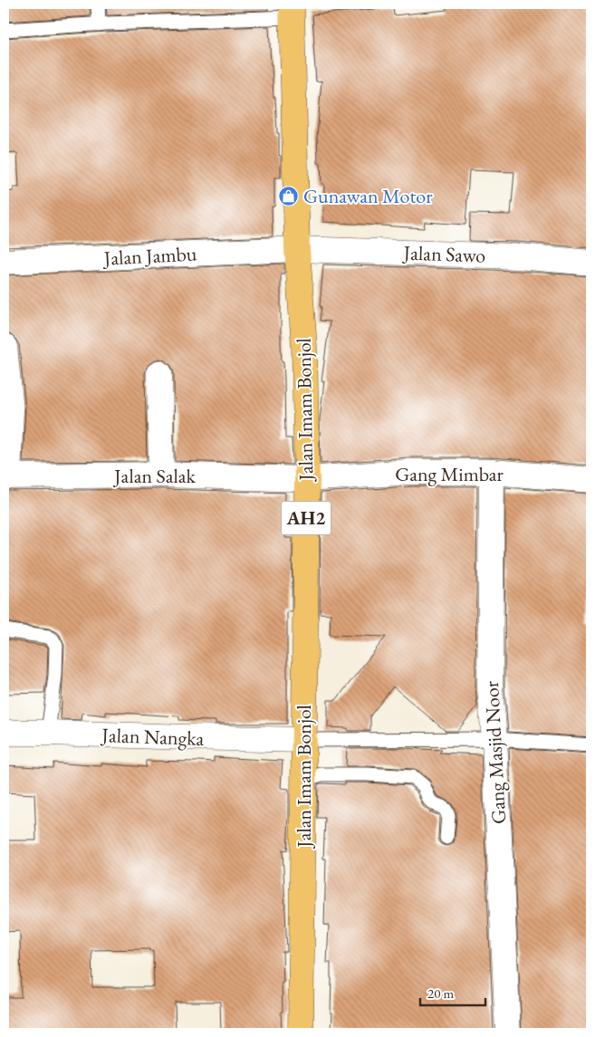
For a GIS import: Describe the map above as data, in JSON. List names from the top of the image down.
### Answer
{
  "streets": {
    "highway": ["Jalan Imam Bonjol", "AH2"],
    "street": [
      "Jalan Sawo",
      "Jalan Jambu",
      "Gang Mimbar",
      "Jalan Salak",
      "Jalan Nangka",
      "Gang Masjid Noor"
    ]
  },
  "crossings": [
    ["Jalan Sawo", "Jalan Jambu"],
    ["Jalan Sawo", "Jalan Imam Bonjol"],
    ["Jalan Jambu", "Jalan Imam Bonjol"],
    ["Jalan Imam Bonjol", "Gang Mimbar"],
    ["Jalan Imam Bonjol", "Jalan Salak"],
    ["Jalan Imam Bonjol", "Jalan Nangka"],
    ["Gang Mimbar", "Jalan Salak"],
    ["Gang Mimbar", "Gang Masjid Noor"]
  ],
  "places": {
    "shop": ["Gunawan Motor"]
  },
  "scale_bar": "20 m"
}
